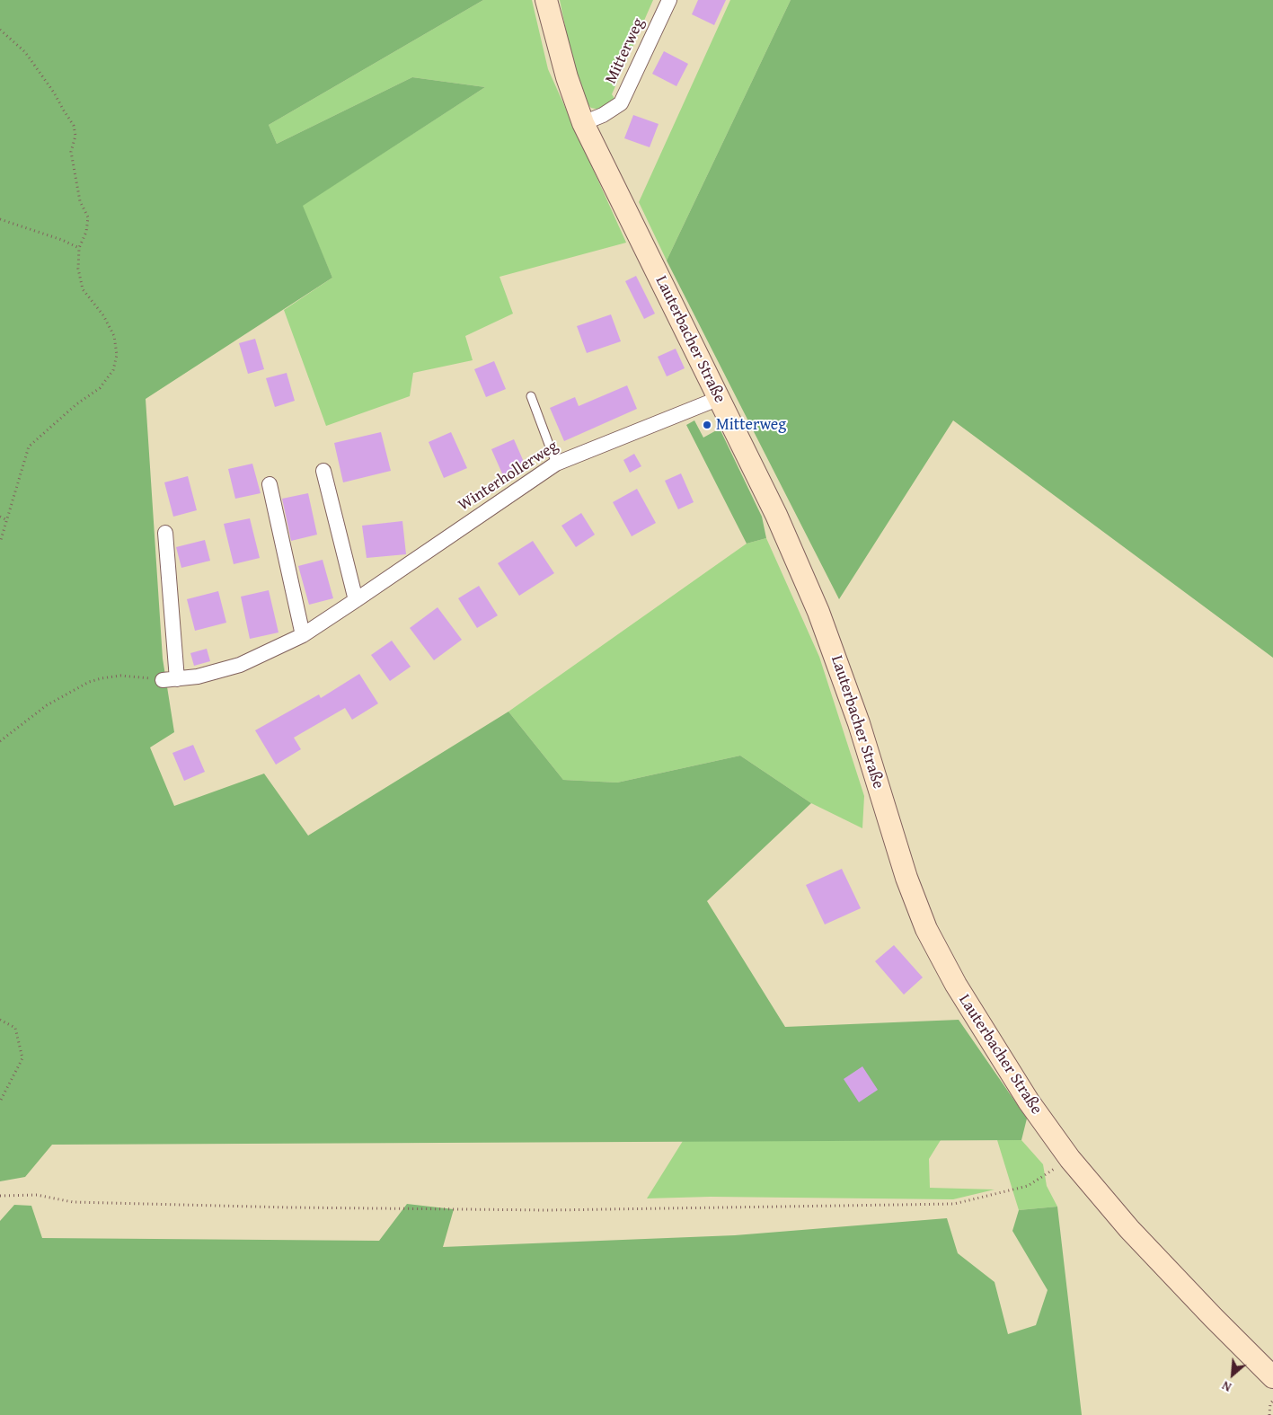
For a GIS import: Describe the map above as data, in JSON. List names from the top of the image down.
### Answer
{
  "streets": {
    "street": ["Mitterweg", "Lauterbacher Straße", "Winterhollerweg"]
  },
  "crossings": [
    ["Mitterweg", "Lauterbacher Straße"],
    ["Lauterbacher Straße", "Winterhollerweg"]
  ],
  "places": ["Mitterweg"],
  "north": "bottom left"
}
